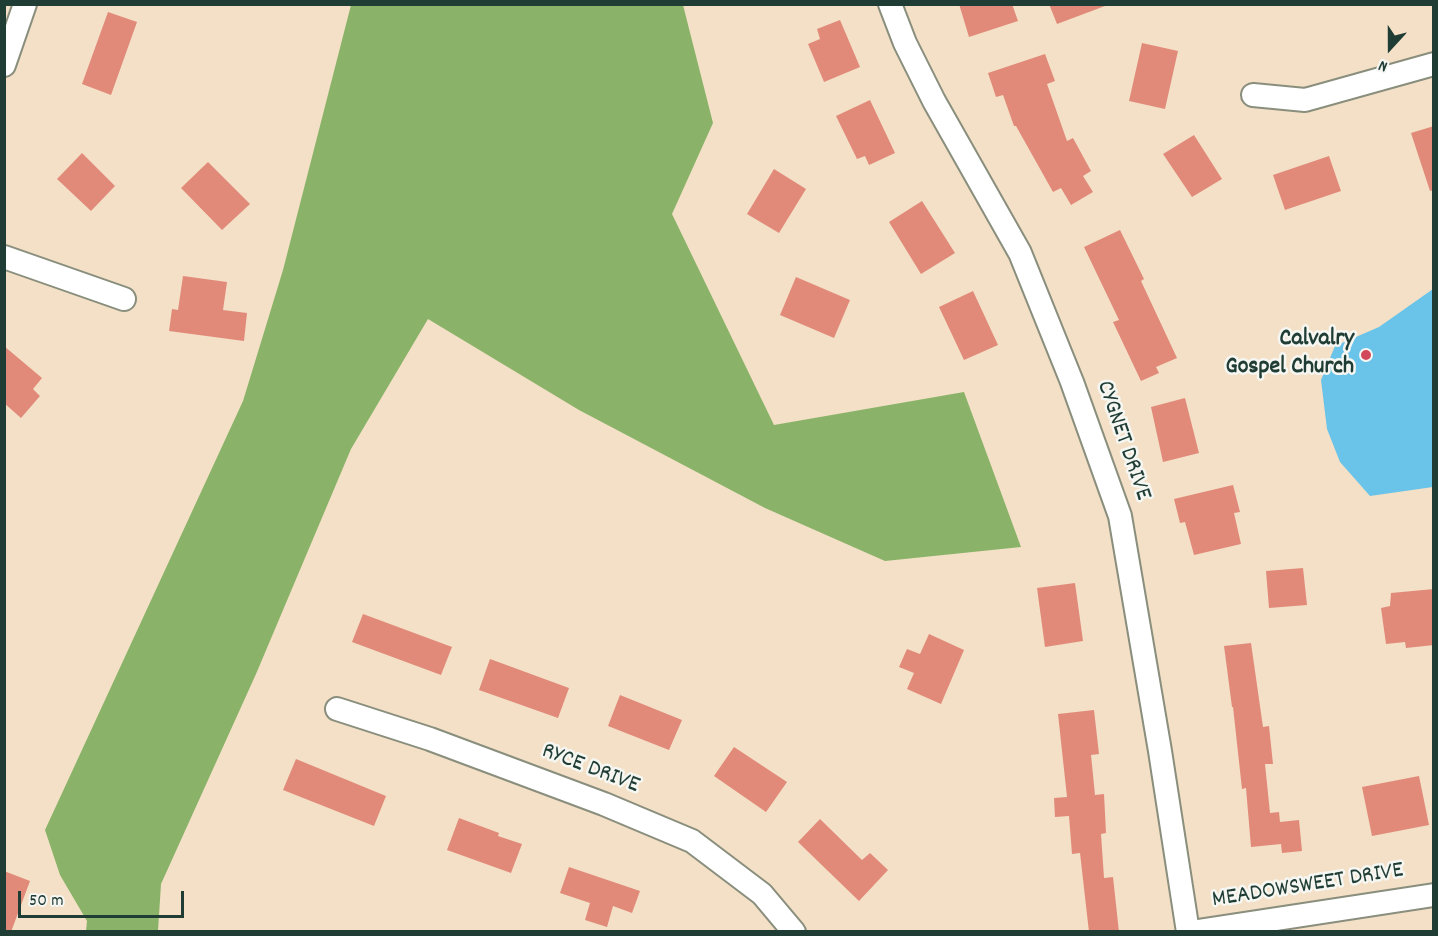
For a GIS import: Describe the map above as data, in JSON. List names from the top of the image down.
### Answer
{
  "streets": {
    "street": ["CYGNET DRIVE", "RYCE DRIVE", "MEADOWSWEET DRIVE"]
  },
  "crossings": [
    ["CYGNET DRIVE", "MEADOWSWEET DRIVE"]
  ],
  "places": ["Calvalry Gospel Church"],
  "scale_bar": "50 m",
  "north": "bottom"
}
